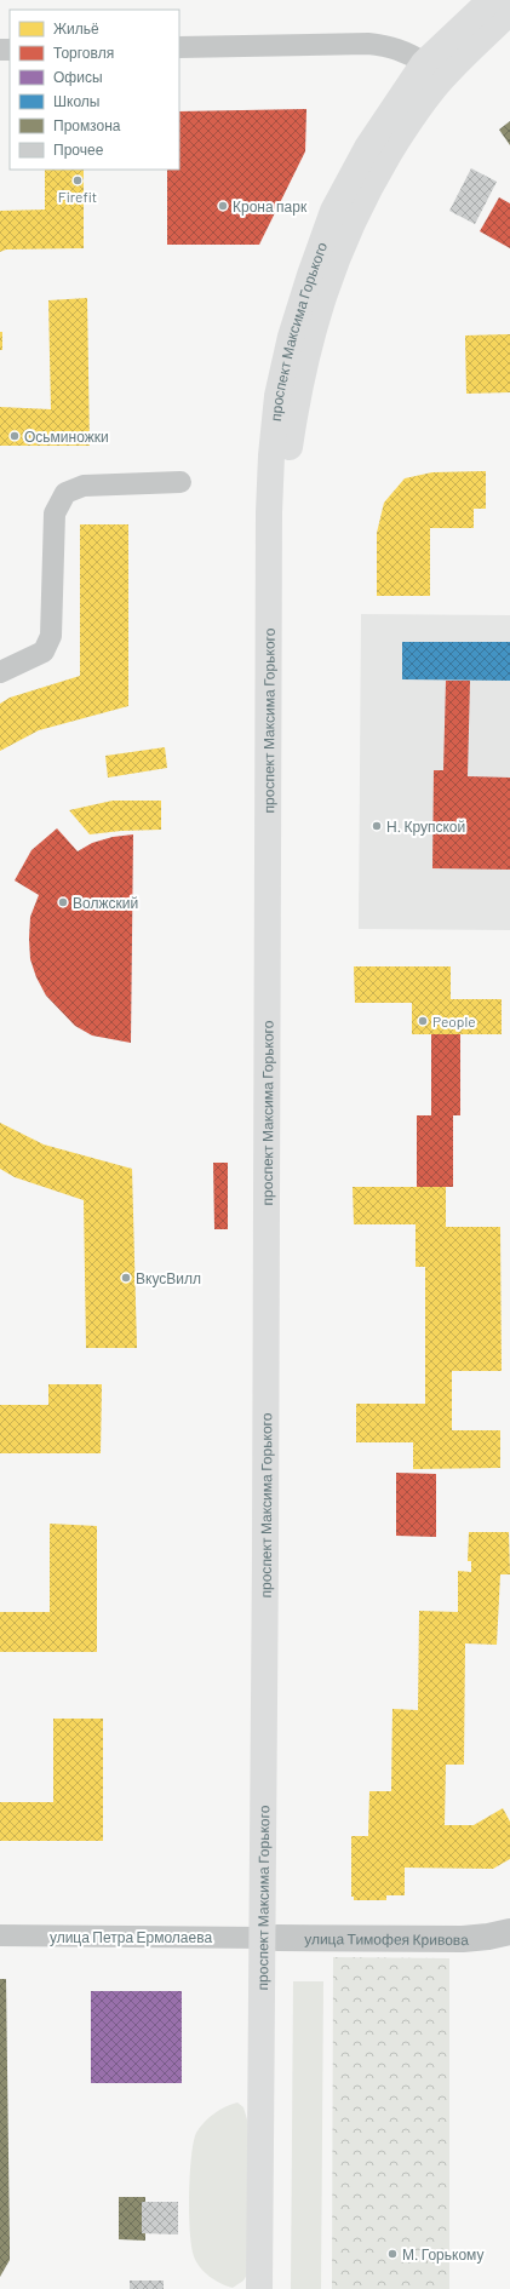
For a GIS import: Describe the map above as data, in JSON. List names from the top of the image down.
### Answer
{
  "streets": {
    "main road": ["проспект Максима Горького"],
    "street": ["улица Петра Ермолаева", "улица Тимофея Кривова"]
  },
  "crossings": [
    ["проспект Максима Горького", "улица Петра Ермолаева"],
    ["проспект Максима Горького", "улица Тимофея Кривова"],
    ["улица Петра Ермолаева", "улица Тимофея Кривова"]
  ],
  "places": [
    "Firefit",
    "Крона парк",
    "Осьминожки",
    "Н. Крупской",
    "Волжский",
    "People",
    "ВкусВилл",
    "М. Горькому"
  ],
  "legend": [
    "Жильё",
    "Торговля",
    "Офисы",
    "Школы",
    "Промзона",
    "Прочее"
  ]
}
